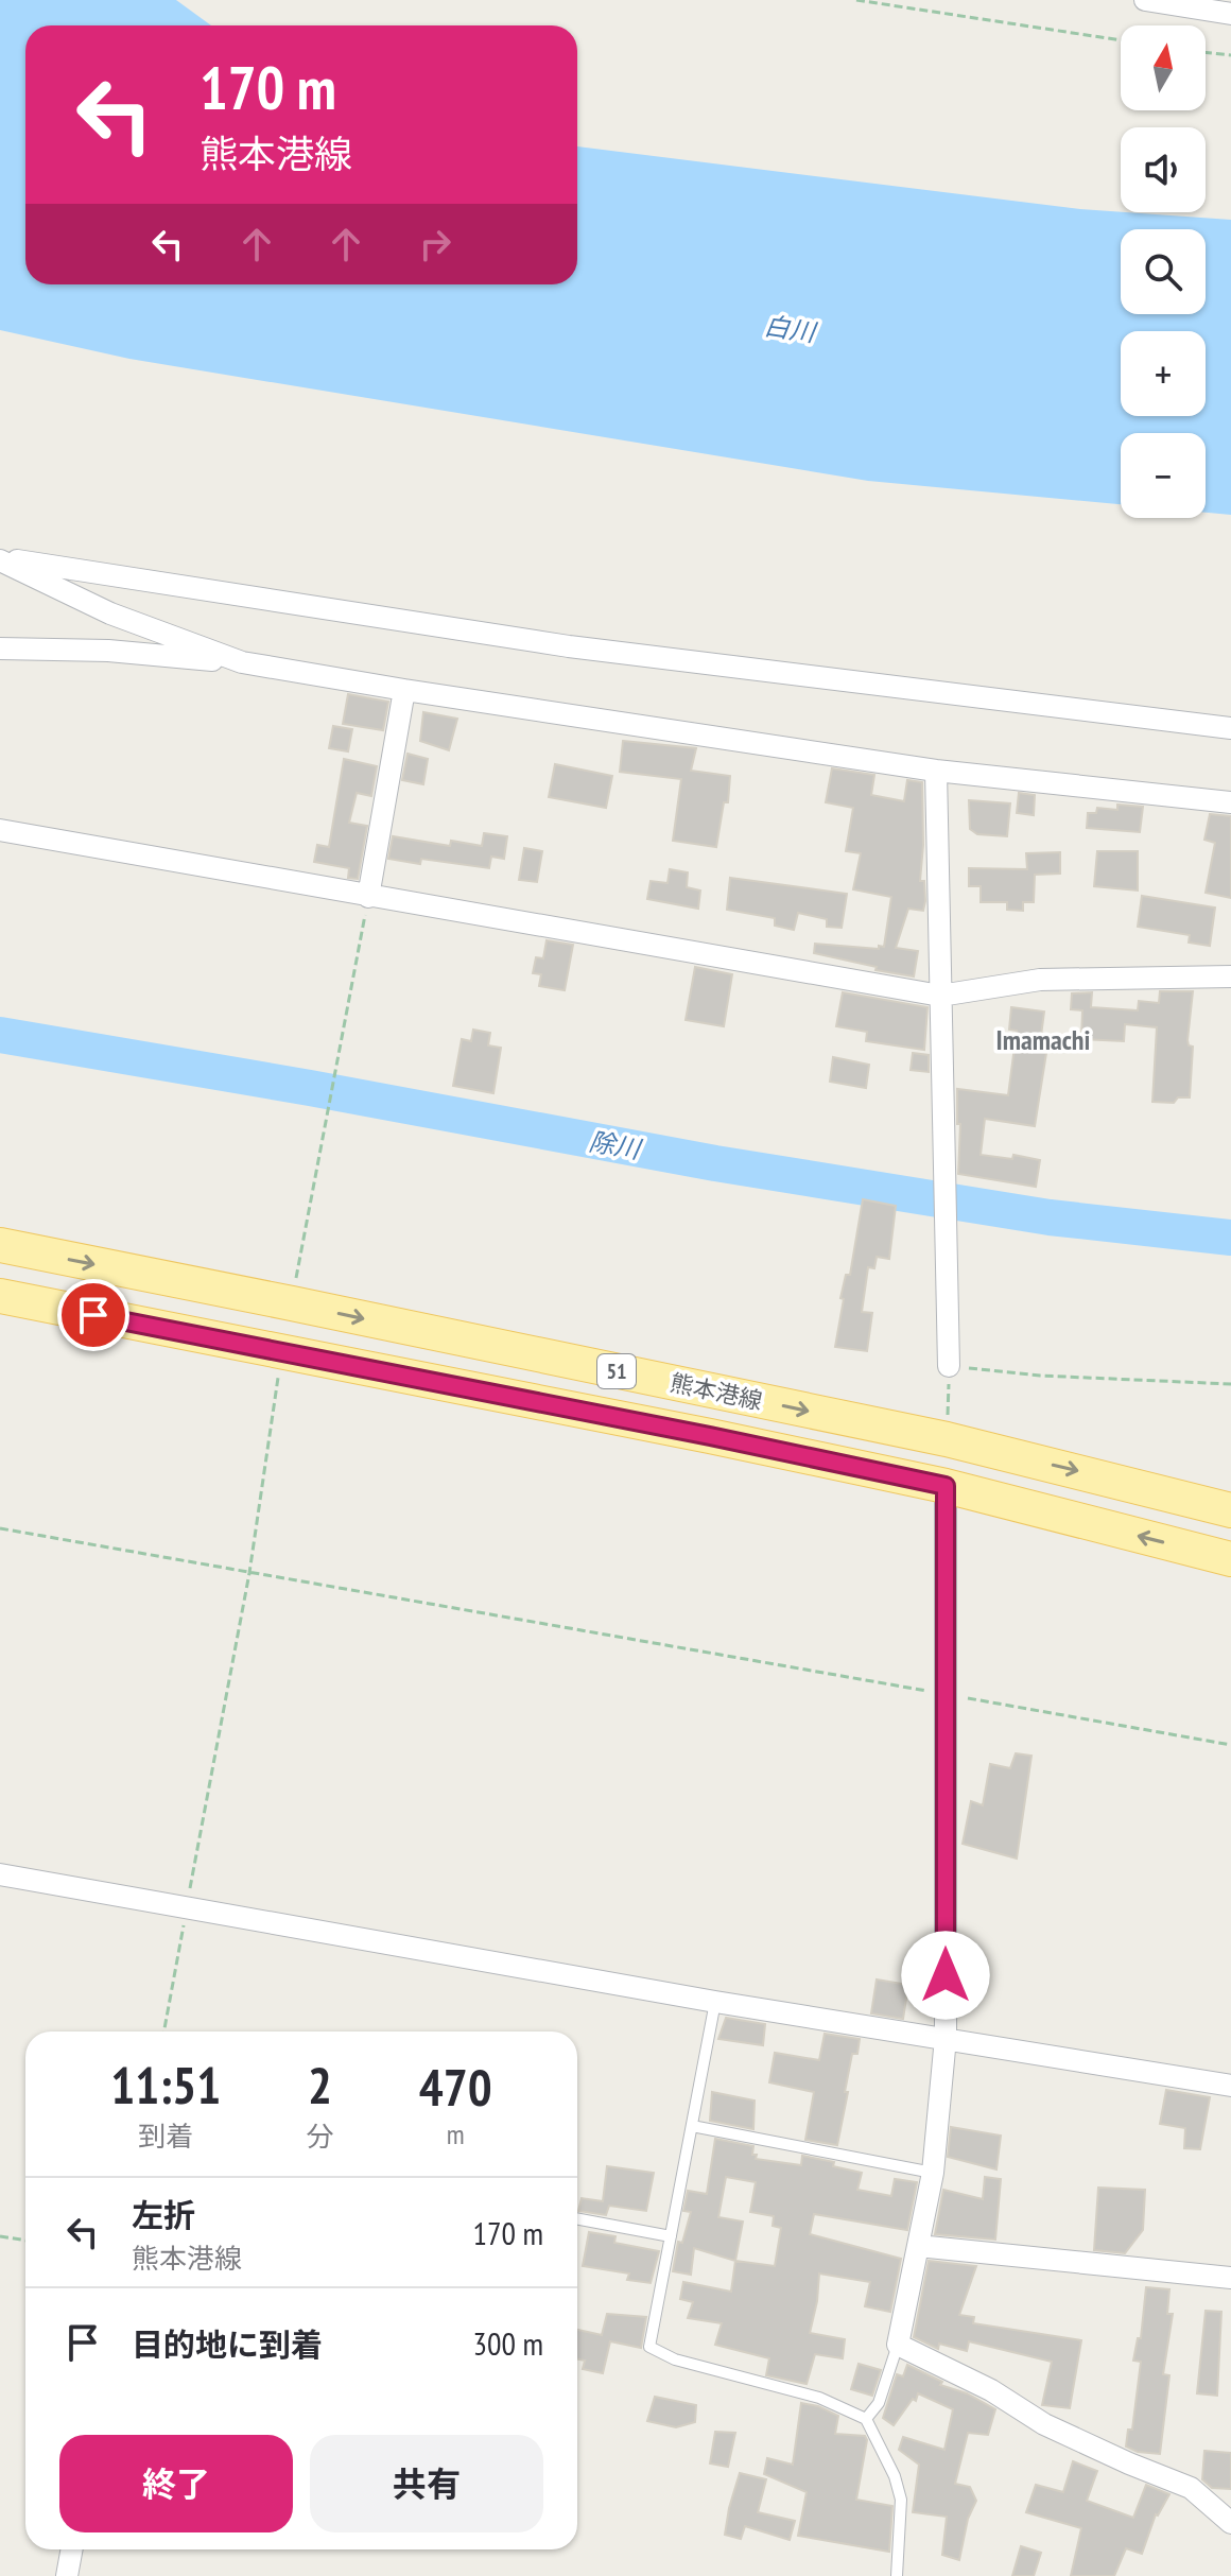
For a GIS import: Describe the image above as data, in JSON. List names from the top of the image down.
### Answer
{
  "streets": {
    "main road": ["51", "熊本港線"]
  },
  "districts": ["Imamachi"],
  "water": ["白川", "除川"],
  "north": "top",
  "page": {
    "map_buttons": ["+", "−"],
    "turn": ["170 m", "熊本港線"],
    "eta": [
      "11:51",
      "到着",
      "2",
      "分",
      "470",
      "m"
    ],
    "list": [
      {
        "name": "左折",
        "note": "熊本港線",
        "value": "170 m"
      },
      {
        "name": "目的地に到着",
        "value": "300 m"
      }
    ],
    "buttons": ["終了", "共有"]
  }
}
